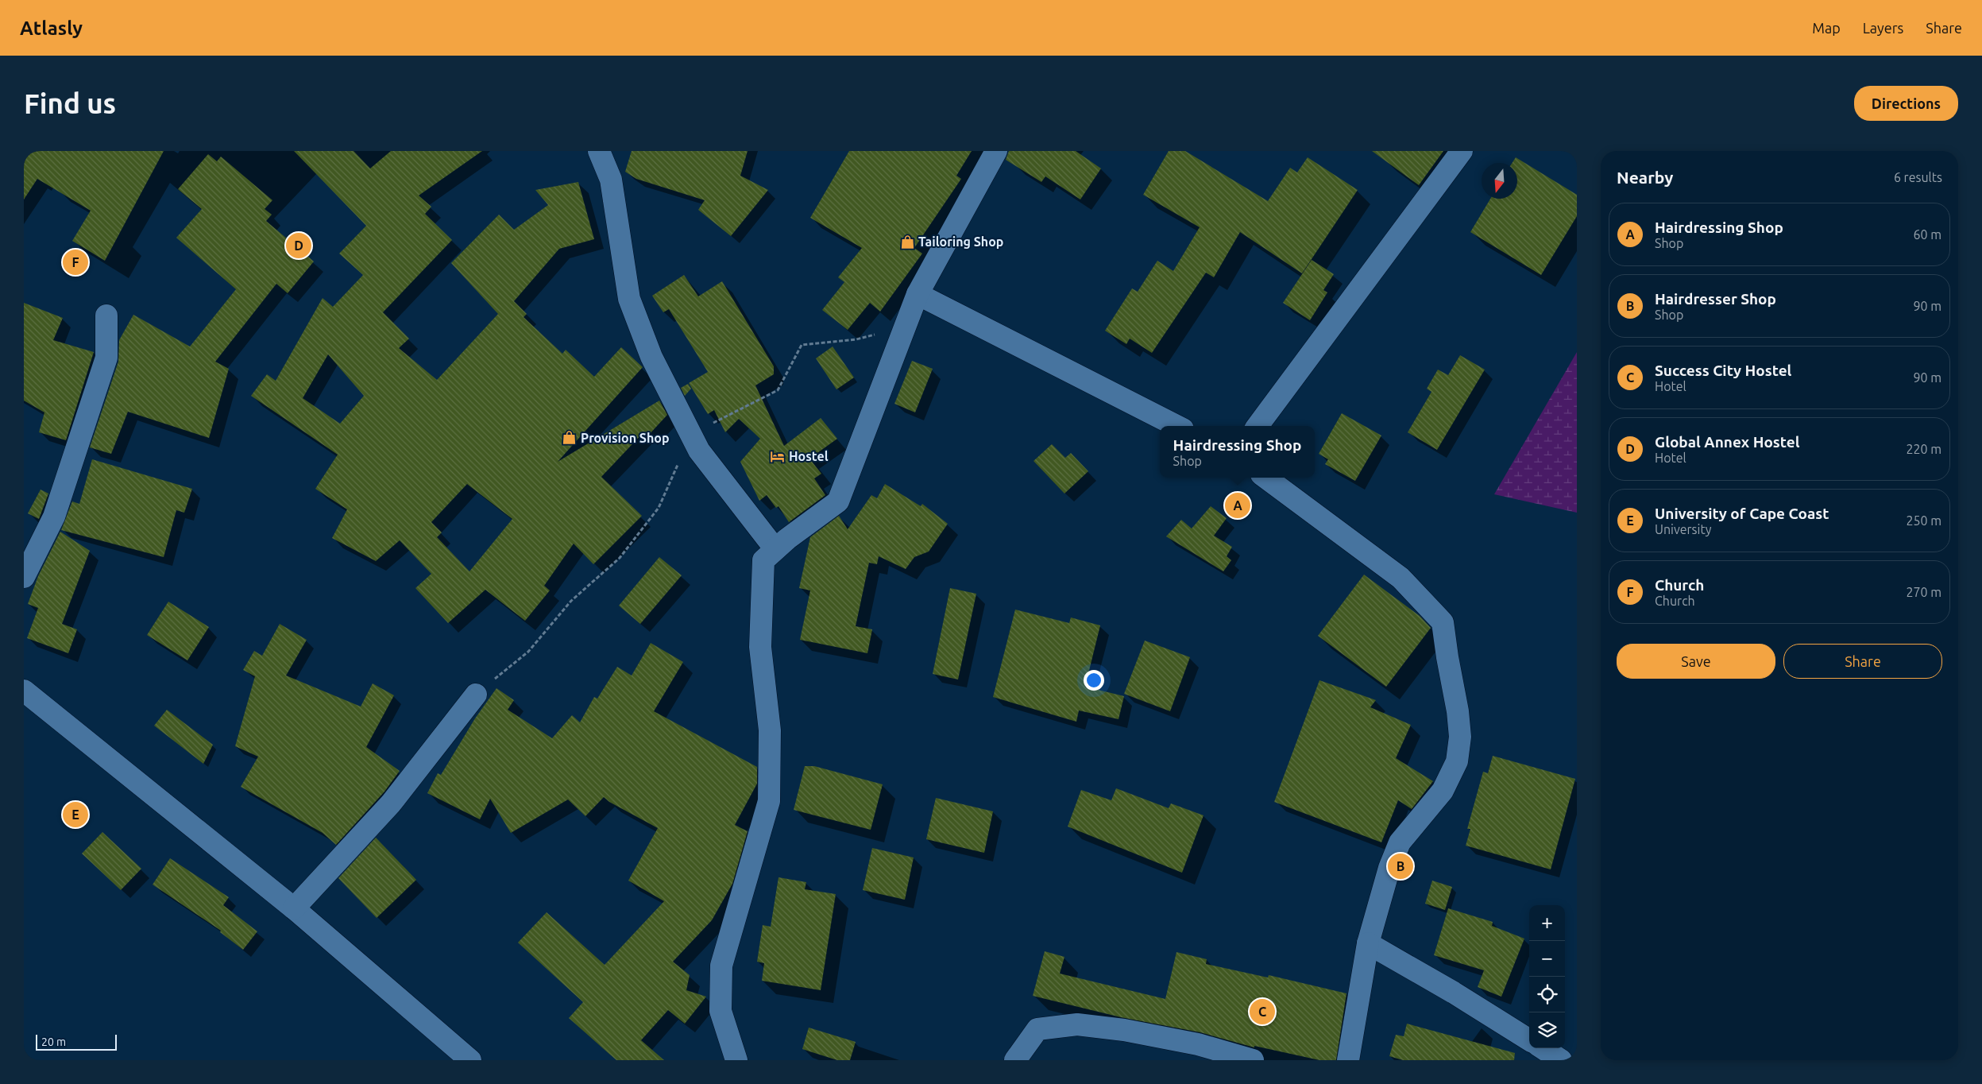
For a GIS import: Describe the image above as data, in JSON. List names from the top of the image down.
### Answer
{
  "places": {
    "shop": ["Tailoring Shop", "Provision Shop"],
    "hotel": ["Hostel"]
  },
  "scale_bar": "20 m",
  "north": "bottom",
  "page": {
    "header": "Atlasly",
    "nav": ["Map", "Layers", "Share"],
    "buttons": [
      "Directions",
      ["Save", "Share"]
    ],
    "title": "Find us",
    "heading": ["Nearby", "6 results"],
    "list": [
      {
        "mark": "A",
        "name": "Hairdressing Shop",
        "note": "Shop",
        "value": "60 m"
      },
      {
        "mark": "B",
        "name": "Hairdresser Shop",
        "note": "Shop",
        "value": "90 m"
      },
      {
        "mark": "C",
        "name": "Success City Hostel",
        "note": "Hotel",
        "value": "90 m"
      },
      {
        "mark": "D",
        "name": "Global Annex Hostel",
        "note": "Hotel",
        "value": "220 m"
      },
      {
        "mark": "E",
        "name": "University of Cape Coast",
        "note": "University",
        "value": "250 m"
      },
      {
        "mark": "F",
        "name": "Church",
        "note": "Church",
        "value": "270 m"
      }
    ],
    "pins": [
      "D",
      "F",
      "A",
      "E",
      "B",
      "C"
    ],
    "popup": ["Hairdressing Shop", "Shop"],
    "map_buttons": ["+", "−"],
    "scale": "20 m"
  }
}
